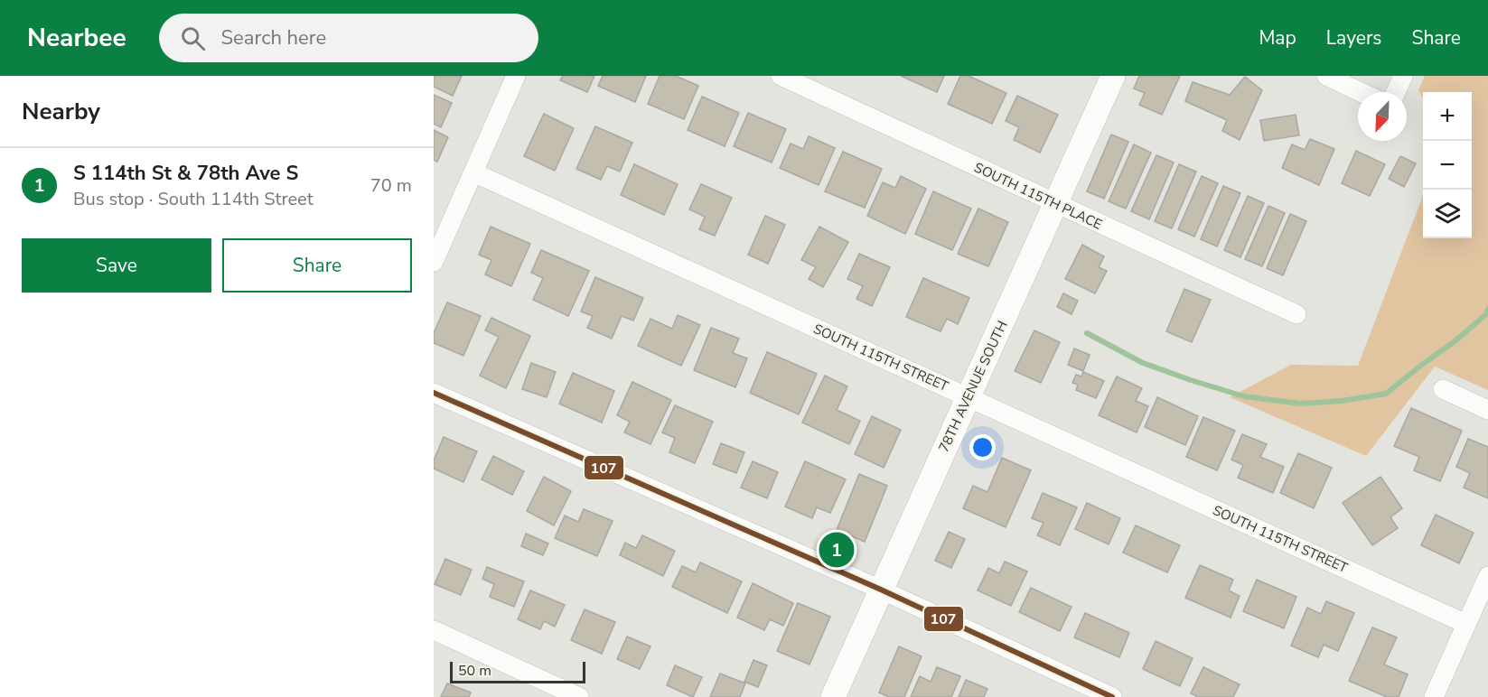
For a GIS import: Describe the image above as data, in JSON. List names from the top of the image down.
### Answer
{
  "streets": {
    "street": ["SOUTH 115TH PLACE", "SOUTH 115TH STREET", "78TH AVENUE SOUTH"]
  },
  "crossings": [
    ["SOUTH 115TH PLACE", "78TH AVENUE SOUTH"],
    ["SOUTH 115TH STREET", "78TH AVENUE SOUTH"]
  ],
  "lines": ["transit line 107"],
  "scale_bar": "50 m",
  "north": "bottom left",
  "page": {
    "header": "Nearbee",
    "search": "Search here",
    "nav": ["Map", "Layers", "Share"],
    "heading": "Nearby",
    "map_buttons": ["+", "−"],
    "list": [
      {
        "mark": "1",
        "name": "S 114th St & 78th Ave S",
        "note": "Bus stop · South 114th Street",
        "value": "70 m"
      }
    ],
    "buttons": ["Save", "Share"],
    "pins": "1",
    "scale": "50 m"
  }
}
